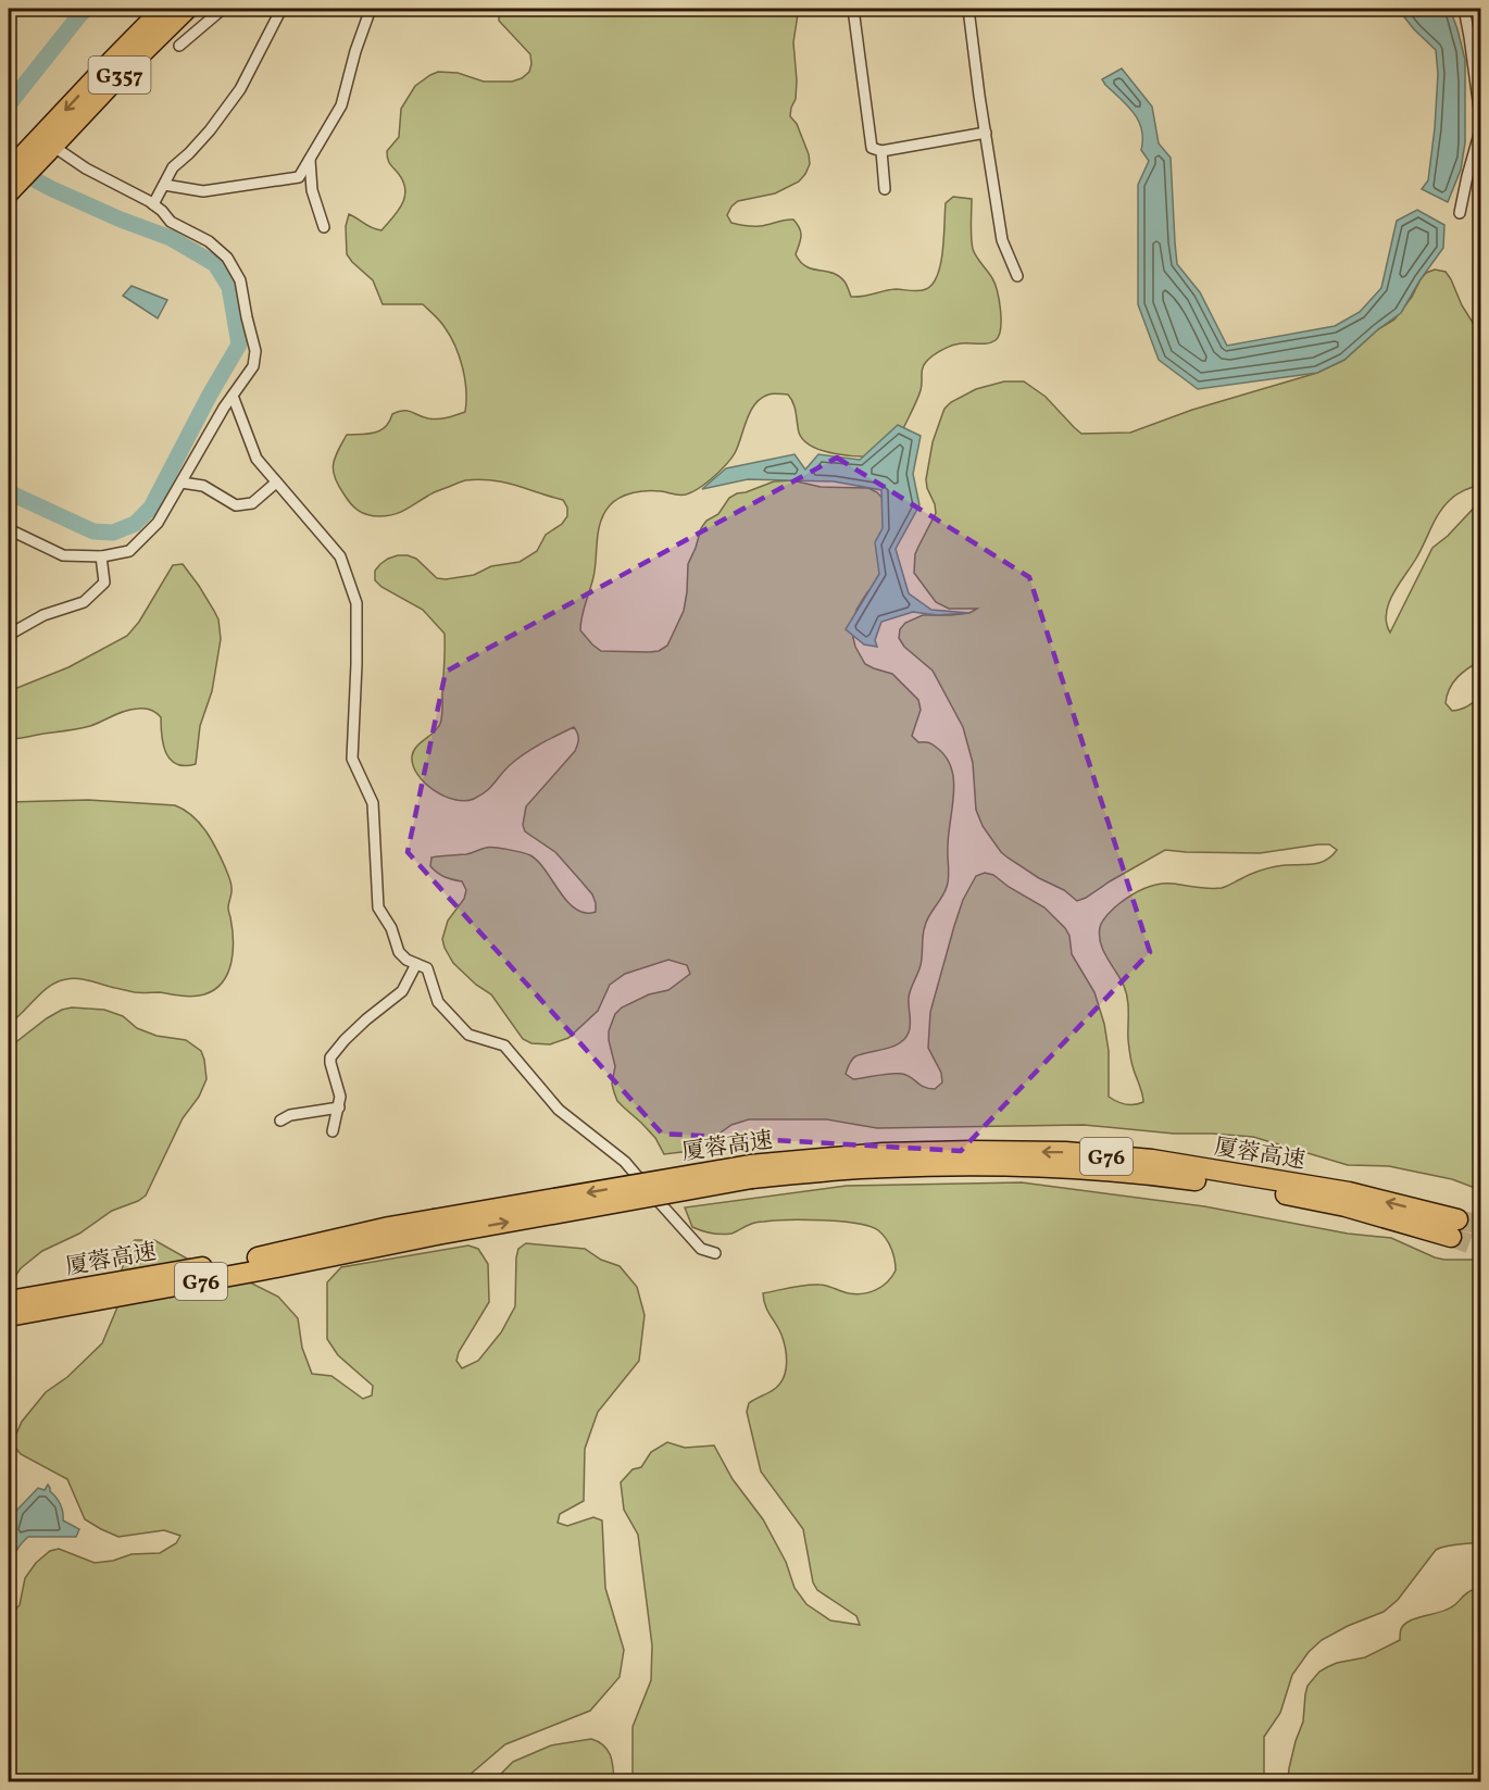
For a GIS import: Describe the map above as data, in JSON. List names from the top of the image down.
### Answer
{
  "streets": {
    "highway": ["G357", "厦蓉高速", "G76"]
  }
}
